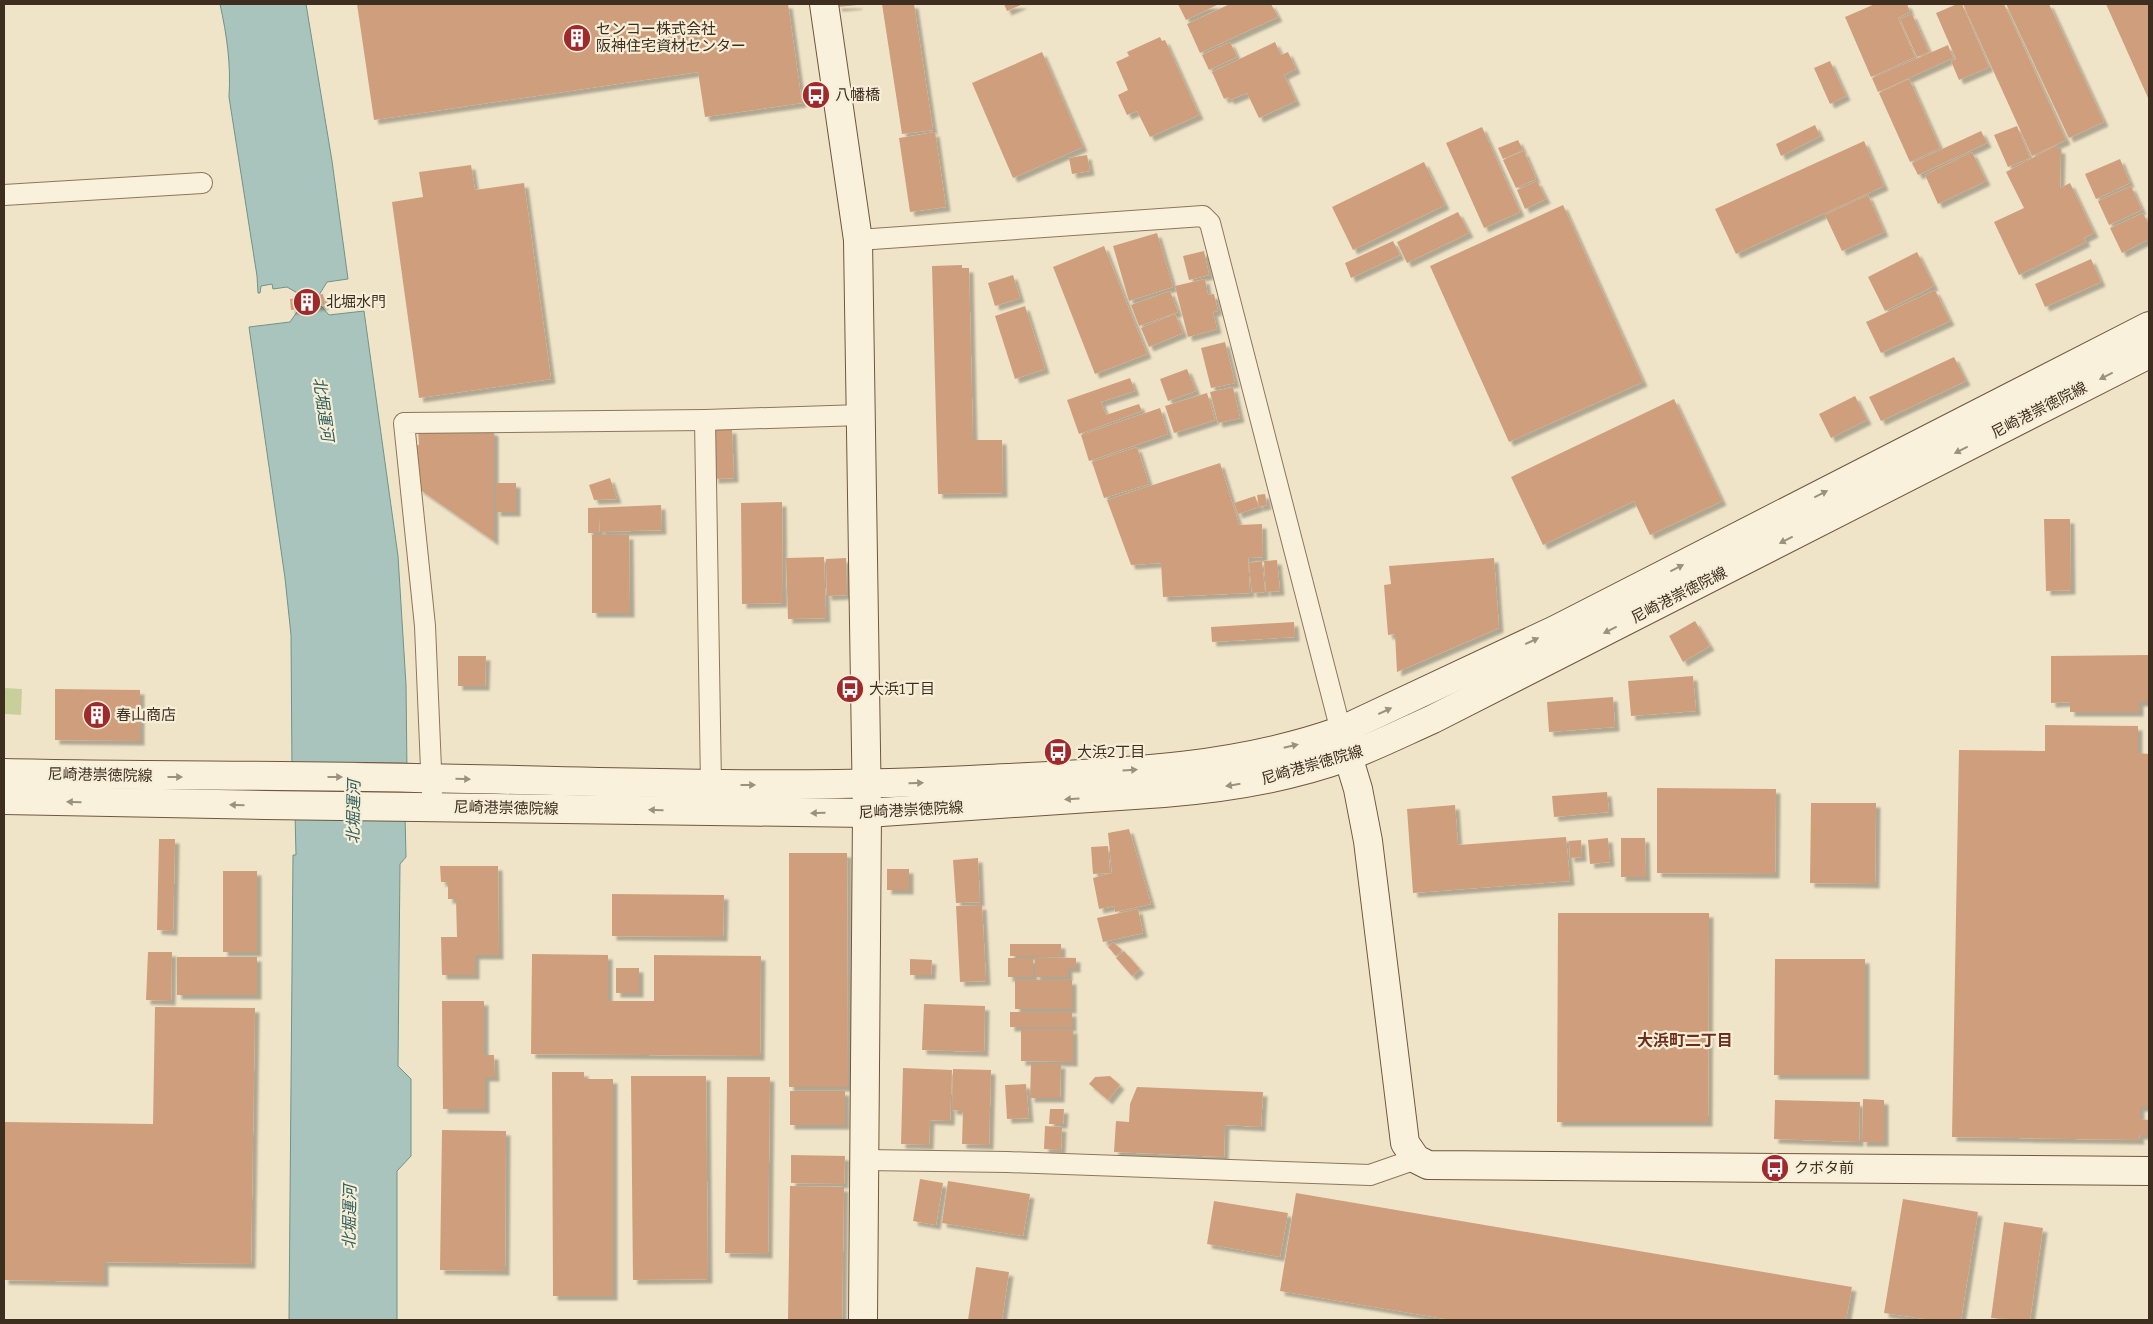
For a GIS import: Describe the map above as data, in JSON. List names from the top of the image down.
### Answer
{
  "streets": {
    "main road": ["尼崎港崇徳院線"]
  },
  "districts": ["大浜町二丁目"],
  "water": ["北堀運河"],
  "places": {
    "building": ["センコー株式会社 阪神住宅資材センター", "北堀水門", "春山商店"],
    "bus stop": [
      "八幡橋",
      "大浜1丁目",
      "大浜2丁目",
      "クボタ前"
    ]
  }
}
